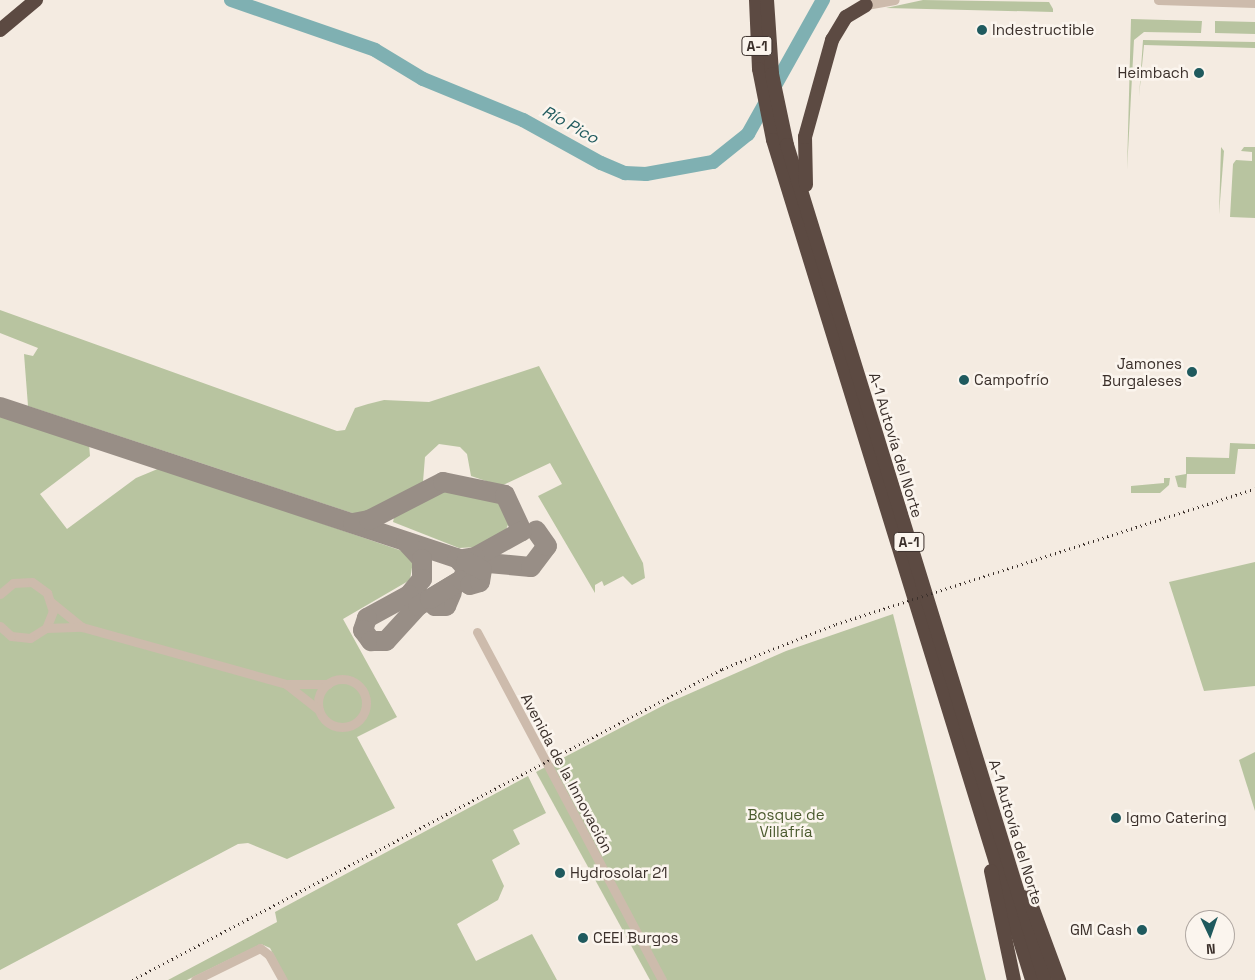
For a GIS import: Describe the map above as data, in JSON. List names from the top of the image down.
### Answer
{
  "streets": {
    "highway": ["A-1", "A-1 Autovía del Norte"],
    "street": ["Avenida de la Innovación"]
  },
  "crossings": [
    ["A-1", "A-1 Autovía del Norte"]
  ],
  "water": ["Río Pico"],
  "parks": ["Bosque de Villafría"],
  "places": [
    "Indestructible",
    "Heimbach",
    "Jamones Burgaleses",
    "Campofrío",
    "Igmo Catering",
    "Hydrosolar 21",
    "GM Cash",
    "CEEI Burgos"
  ],
  "north": "bottom"
}
